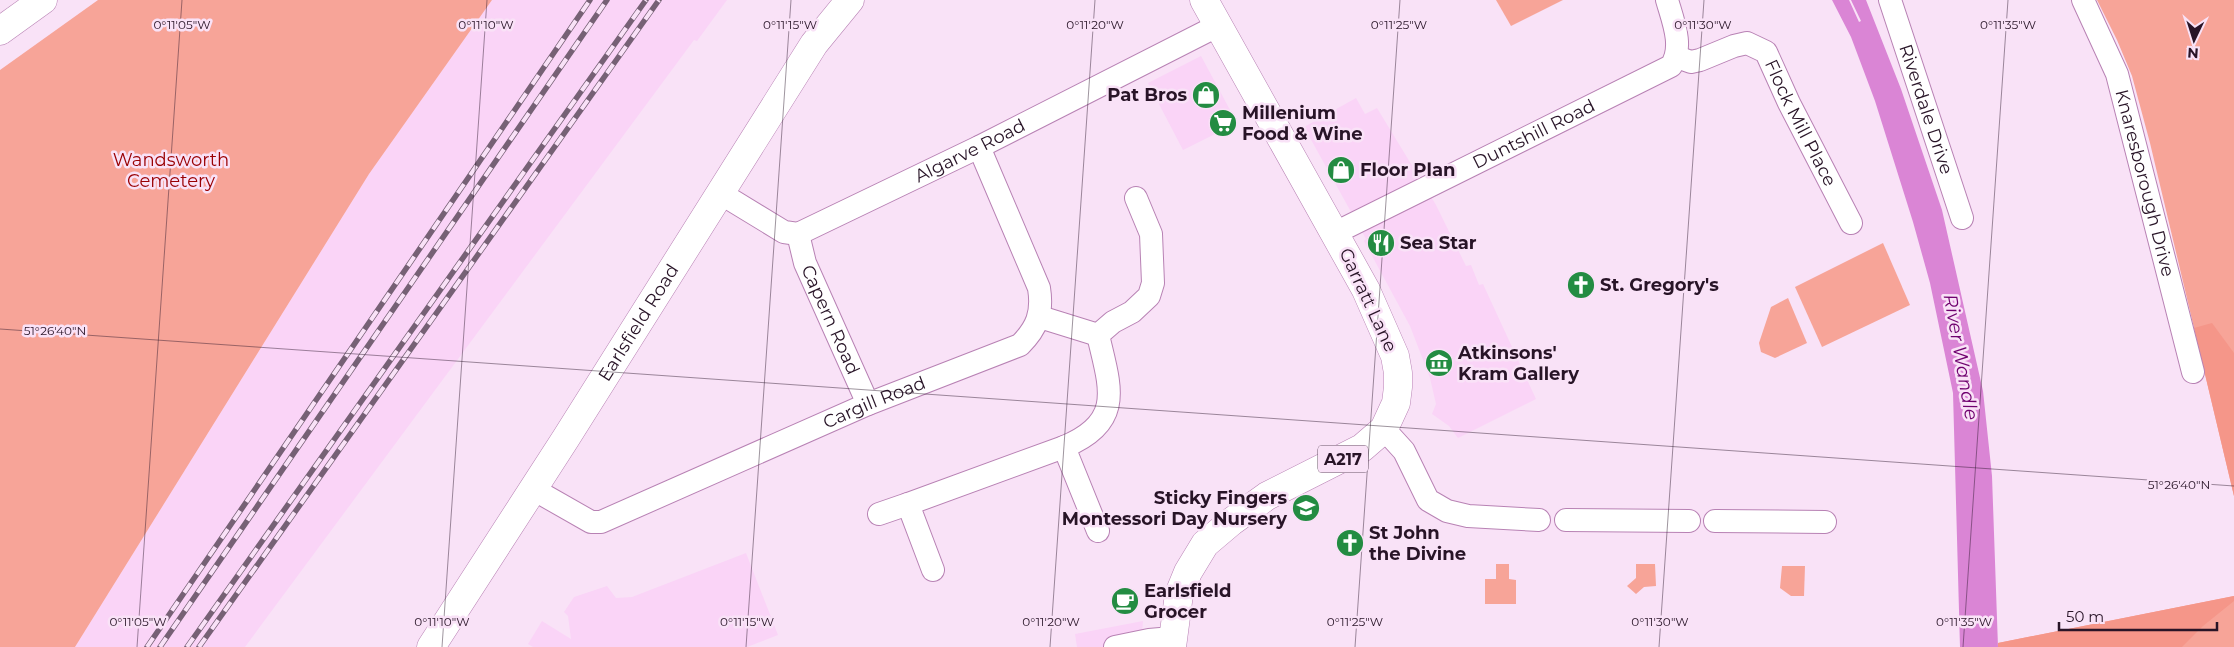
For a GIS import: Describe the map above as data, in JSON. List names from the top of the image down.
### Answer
{
  "streets": {
    "main road": ["Garratt Lane", "Earlsfield Road", "A217"],
    "street": [
      "Riverdale Drive",
      "Flock Mill Place",
      "Duntshill Road",
      "Algarve Road",
      "Knaresborough Drive",
      "Capern Road",
      "Cargill Road"
    ]
  },
  "crossings": [
    ["Flock Mill Place", "Duntshill Road"],
    ["Duntshill Road", "Garratt Lane"],
    ["Algarve Road", "Garratt Lane"],
    ["Algarve Road", "Capern Road"],
    ["Capern Road", "Cargill Road"],
    ["Earlsfield Road", "Cargill Road"]
  ],
  "water": ["River Wandle"],
  "parks": ["Wandsworth Cemetery"],
  "places": {
    "shop": ["Pat Bros", "Floor Plan"],
    "supermarket": ["Millenium Food & Wine"],
    "restaurant": ["Sea Star"],
    "church": ["St. Gregory's", "St John the Divine"],
    "museum": ["Atkinsons' Kram Gallery"],
    "school or university": ["Sticky Fingers Montessori Day Nursery"],
    "cafe": ["Earlsfield Grocer"]
  },
  "scale_bar": "50 m",
  "north": "bottom",
  "coordinates": [
    "0°11'05\"W",
    "0°11'15\"W",
    "0°11'20\"W",
    "0°11'30\"W",
    "0°11'10\"W",
    "0°11'25\"W",
    "0°11'35\"W",
    "51°26'40\"N"
  ]
}
